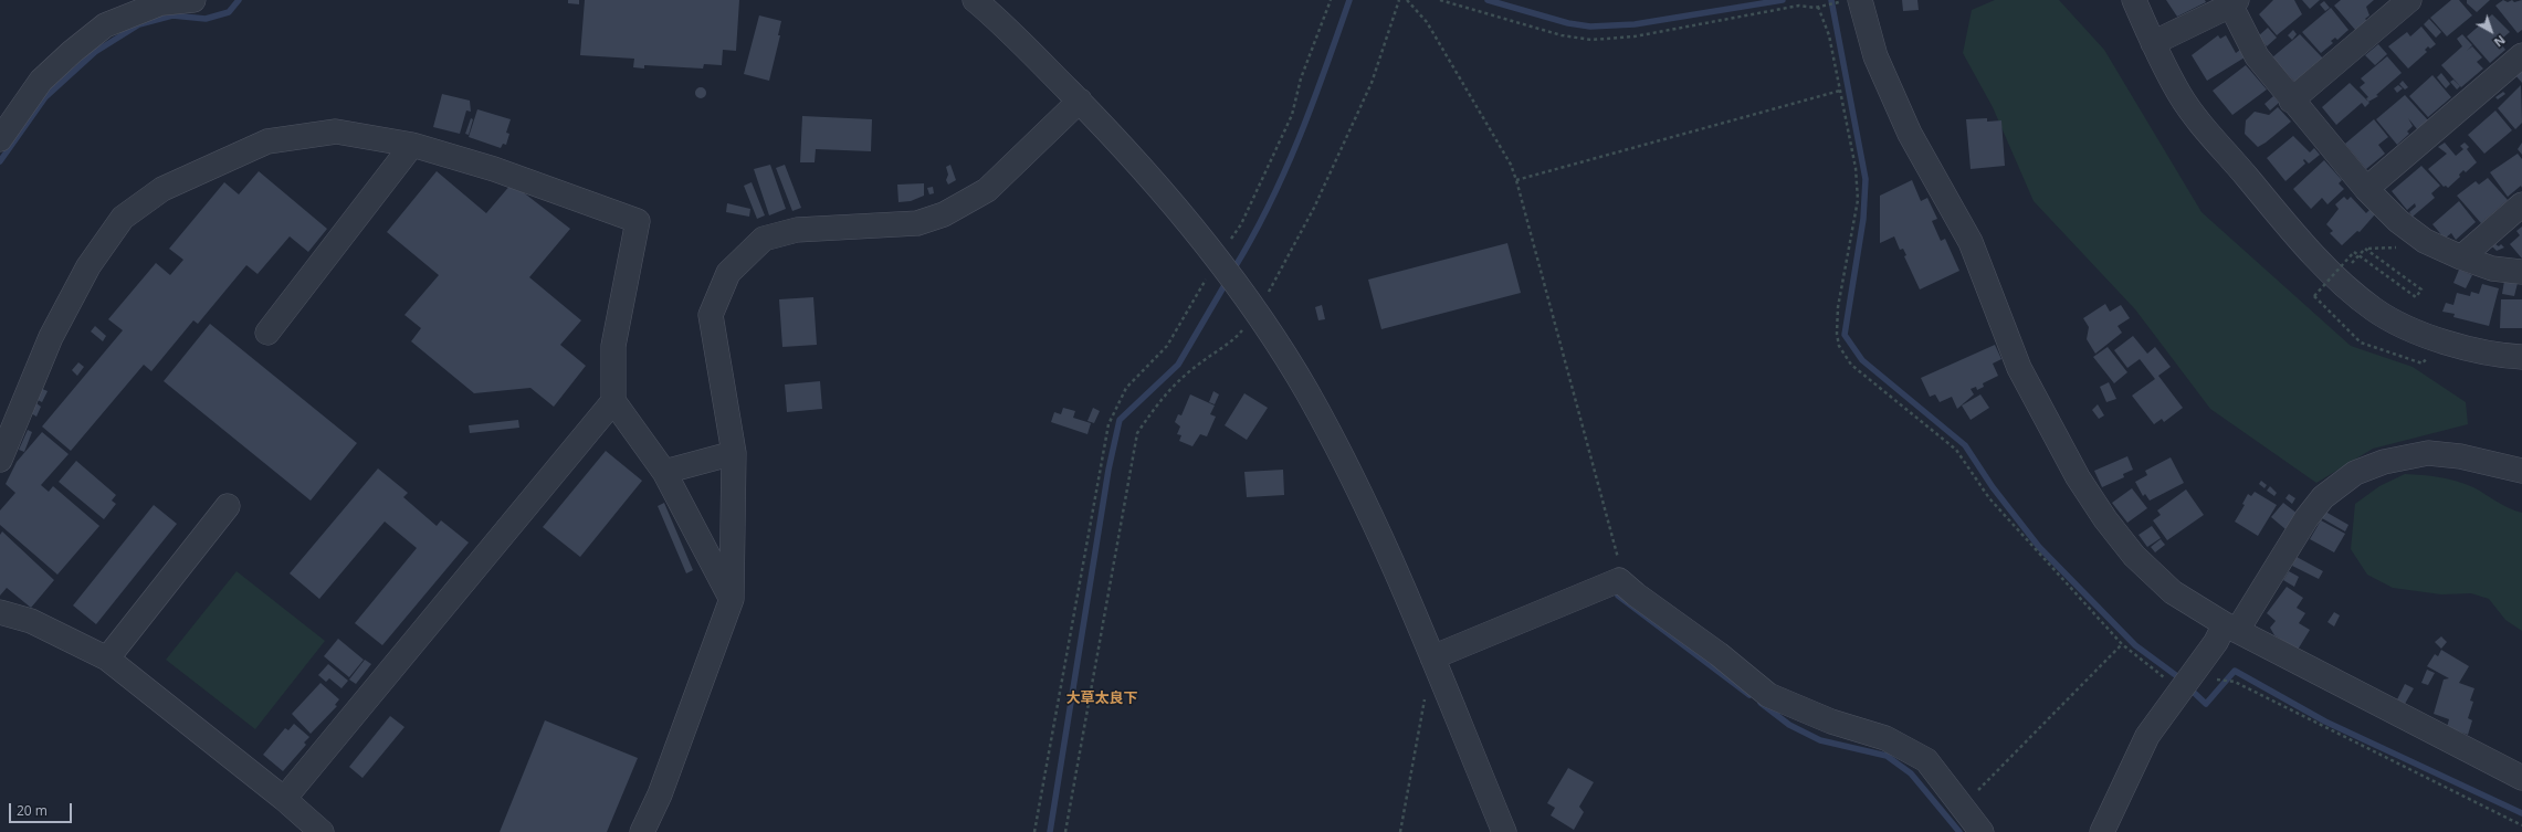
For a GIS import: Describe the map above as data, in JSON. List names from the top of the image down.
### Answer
{
  "districts": ["大草太良下"],
  "scale_bar": "20 m",
  "north": "bottom right"
}
